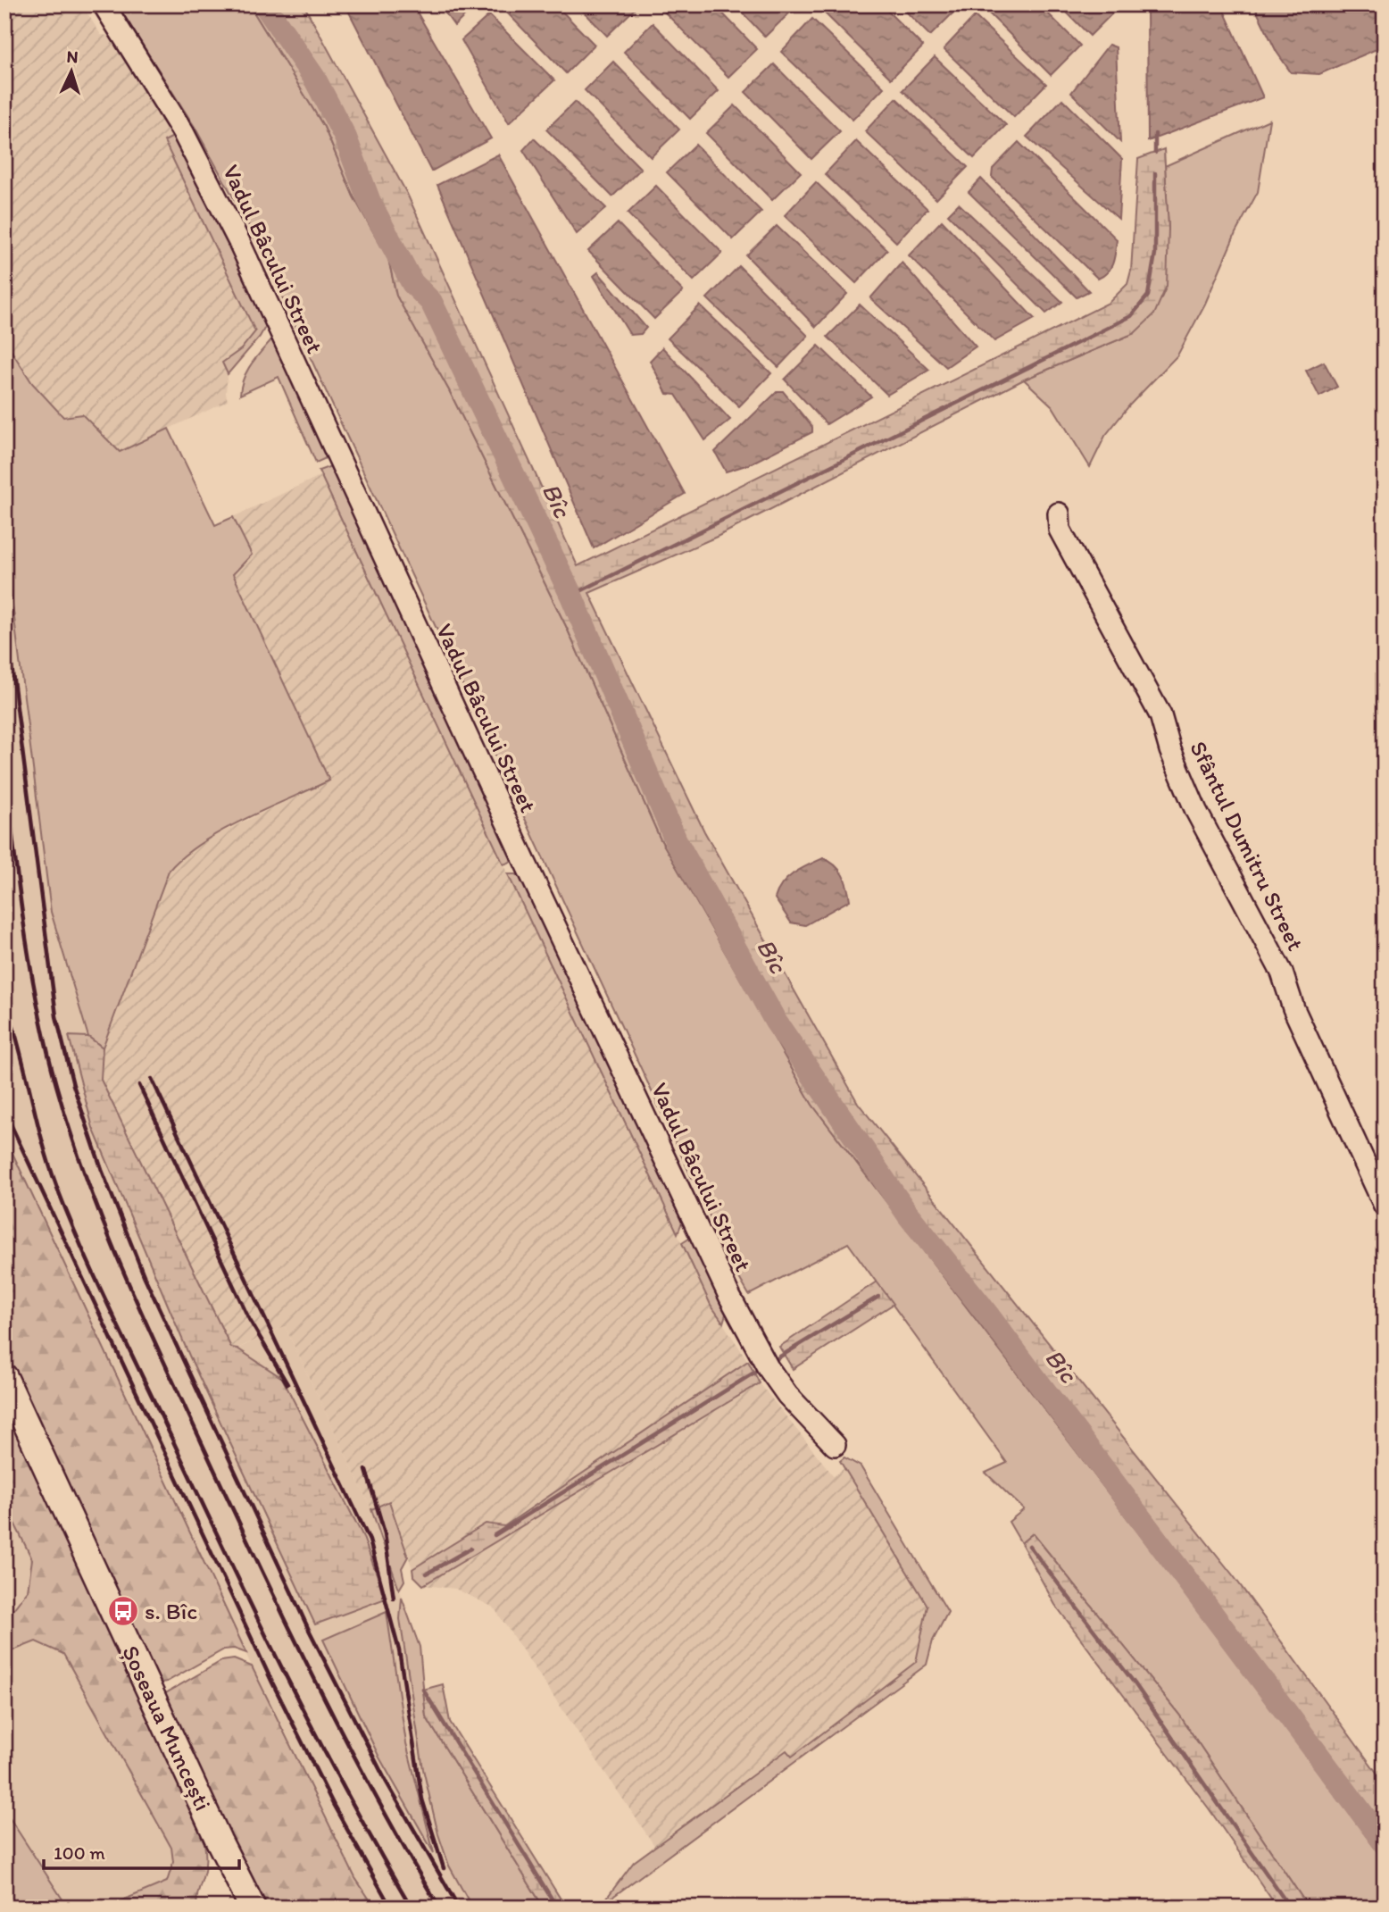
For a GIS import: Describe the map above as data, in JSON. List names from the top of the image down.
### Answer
{
  "streets": {
    "main road": ["Șoseaua Muncești"],
    "street": ["Vadul Bâcului Street", "Sfântul Dumitru Street"]
  },
  "water": ["Bîc"],
  "places": {
    "bus stop": ["s. Bîc"]
  },
  "scale_bar": "100 m",
  "north": "top"
}
